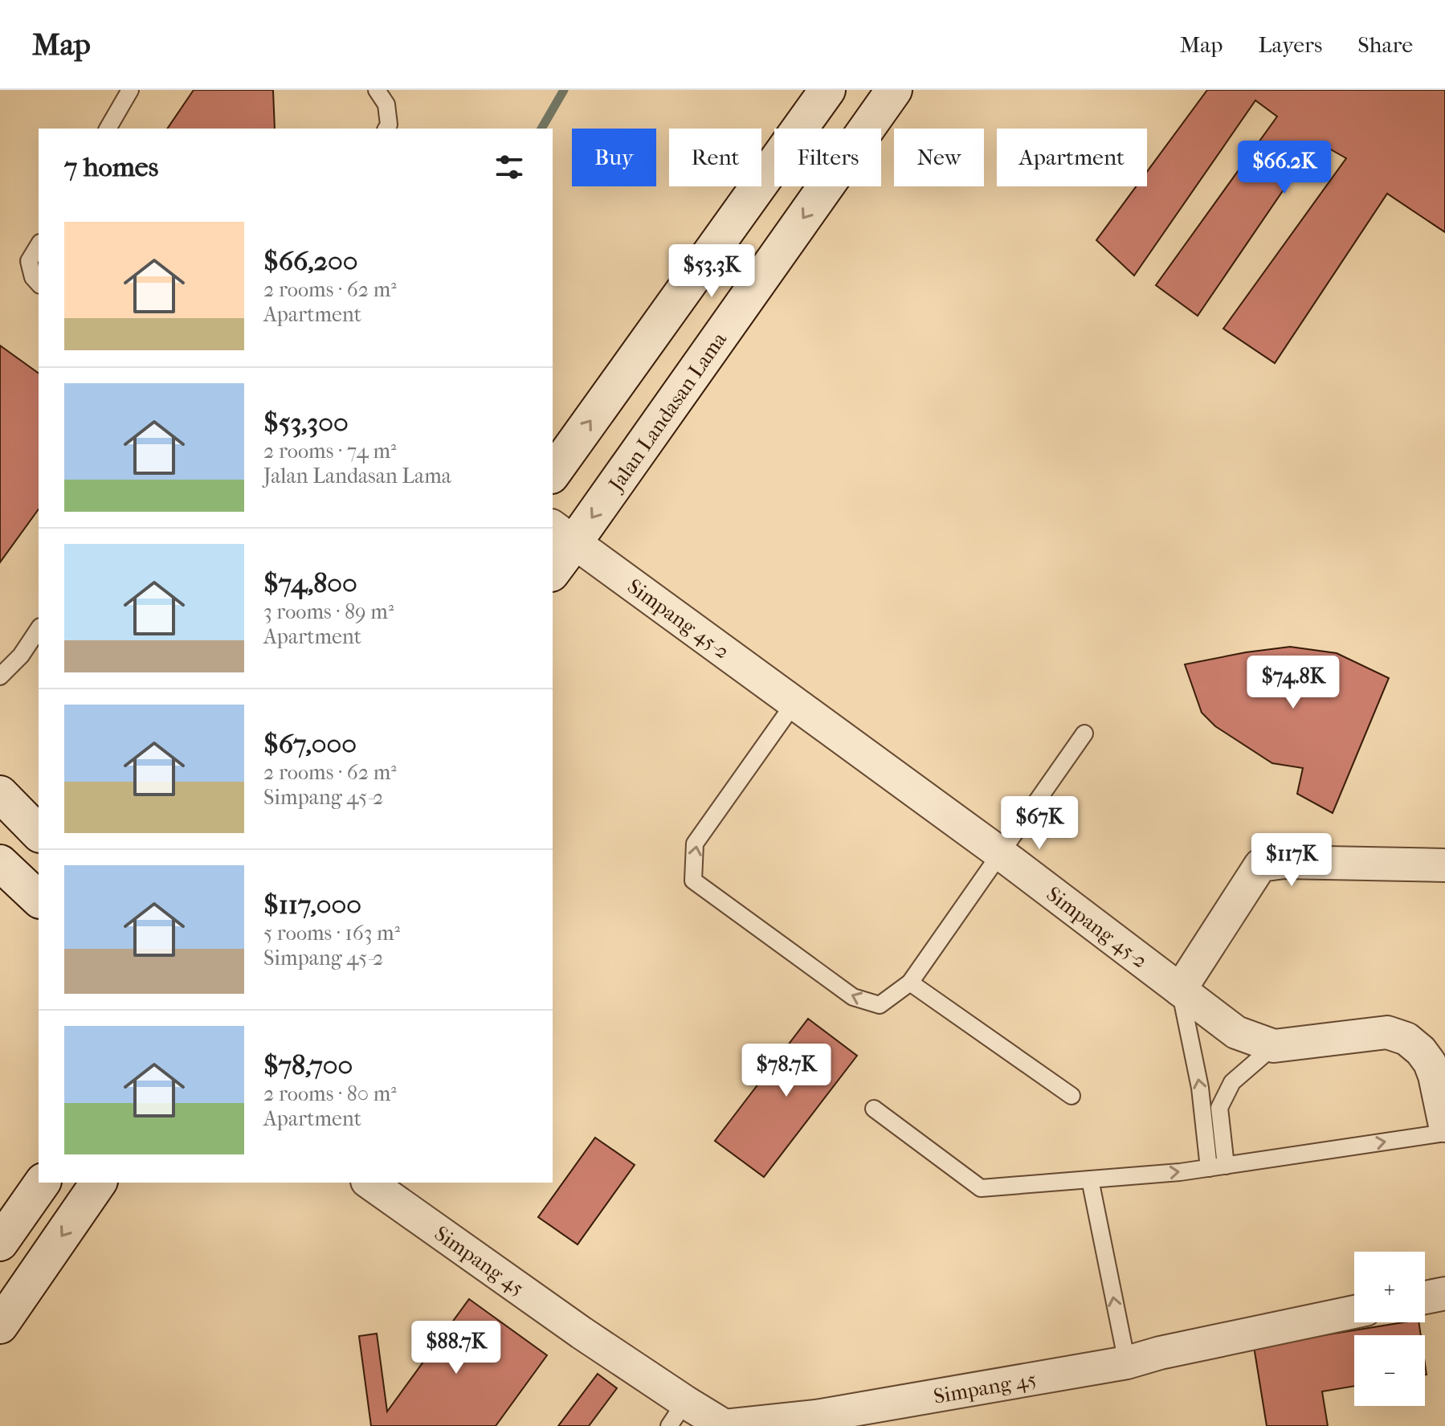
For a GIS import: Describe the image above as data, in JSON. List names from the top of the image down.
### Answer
{
  "streets": {
    "main road": ["Jalan Landasan Lama"],
    "street": ["Simpang 45-2", "Simpang 45"]
  },
  "crossings": [
    ["Jalan Landasan Lama", "Simpang 45-2"]
  ],
  "page": {
    "header": "Map",
    "nav": ["Map", "Layers", "Share"],
    "chip": [
      "Buy",
      "Rent",
      "Filters",
      "New",
      "Apartment"
    ],
    "heading": "7 homes",
    "price": [
      "$66.2K",
      "$53.3K",
      "$74.8K",
      "$67K",
      "$117K",
      "$78.7K",
      "$88.7K"
    ],
    "list": [
      {
        "name": "$66,200",
        "note": "2 rooms · 62 m² · Apartment"
      },
      {
        "name": "$53,300",
        "note": "2 rooms · 74 m² · Jalan Landasan Lama"
      },
      {
        "name": "$74,800",
        "note": "3 rooms · 89 m² · Apartment"
      },
      {
        "name": "$67,000",
        "note": "2 rooms · 62 m² · Simpang 45-2"
      },
      {
        "name": "$117,000",
        "note": "5 rooms · 163 m² · Simpang 45-2"
      },
      {
        "name": "$78,700",
        "note": "2 rooms · 80 m² · Apartment"
      }
    ],
    "map_buttons": ["+", "−"]
  }
}
